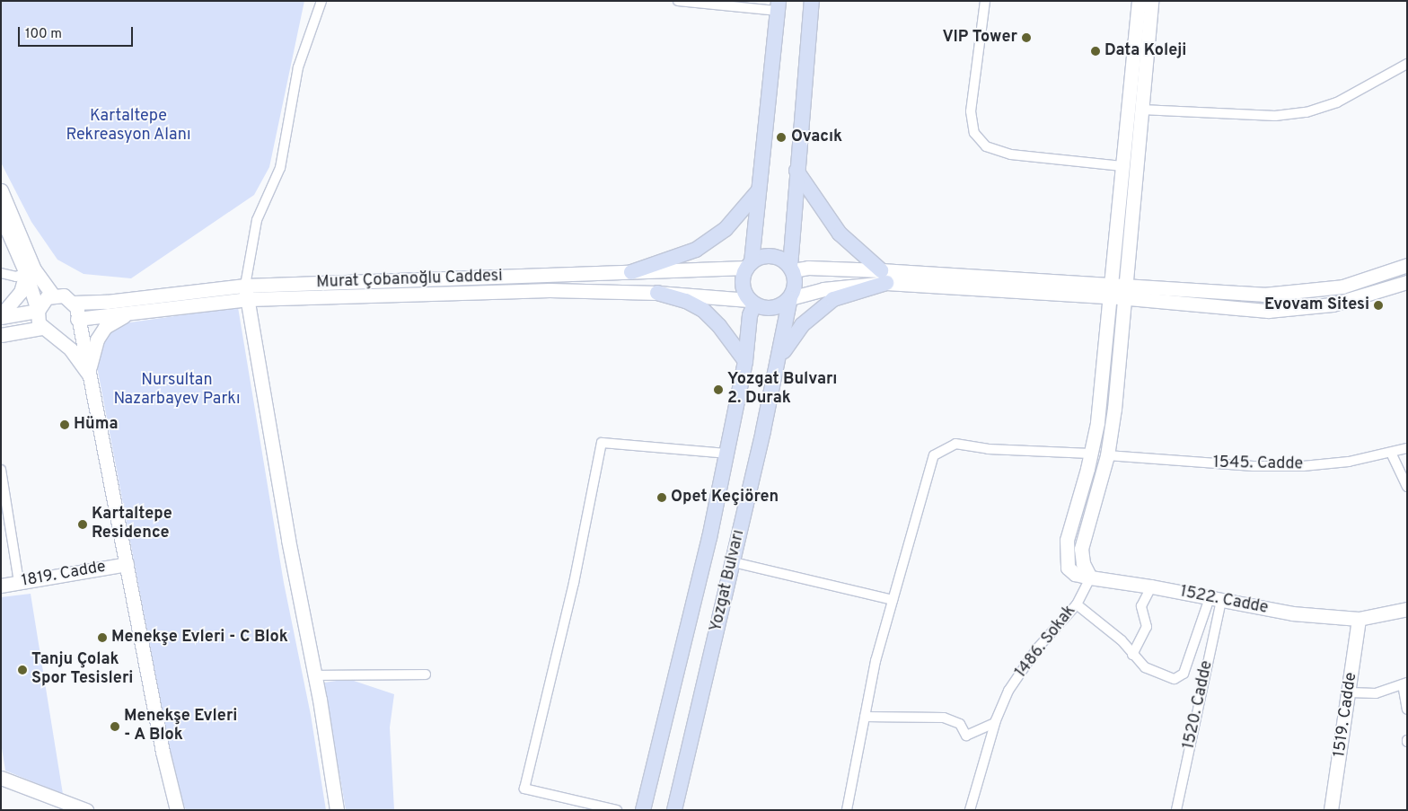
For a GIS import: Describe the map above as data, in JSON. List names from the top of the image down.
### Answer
{
  "streets": {
    "main road": [
      "Murat Çobanoğlu Caddesi",
      "1819. Cadde",
      "Yozgat Bulvarı",
      "1522. Cadde",
      "1519. Cadde"
    ],
    "street": ["1545. Cadde", "1486. Sokak", "1520. Cadde"]
  },
  "crossings": [
    ["Murat Çobanoğlu Caddesi", "Yozgat Bulvarı"],
    ["1522. Cadde", "1486. Sokak"],
    ["1522. Cadde", "1520. Cadde"],
    ["1522. Cadde", "1519. Cadde"]
  ],
  "parks": ["Kartaltepe Rekreasyon Alanı", "Nursultan Nazarbayev Parkı"],
  "places": [
    "VIP Tower",
    "Data Koleji",
    "Ovacık",
    "Evovam Sitesi",
    "Yozgat Bulvarı 2. Durak",
    "Hüma",
    "Opet Keçiören",
    "Kartaltepe Residence",
    "Menekşe Evleri - C Blok",
    "Tanju Çolak Spor Tesisleri",
    "Menekşe Evleri - A Blok"
  ],
  "scale_bar": "100 m"
}
